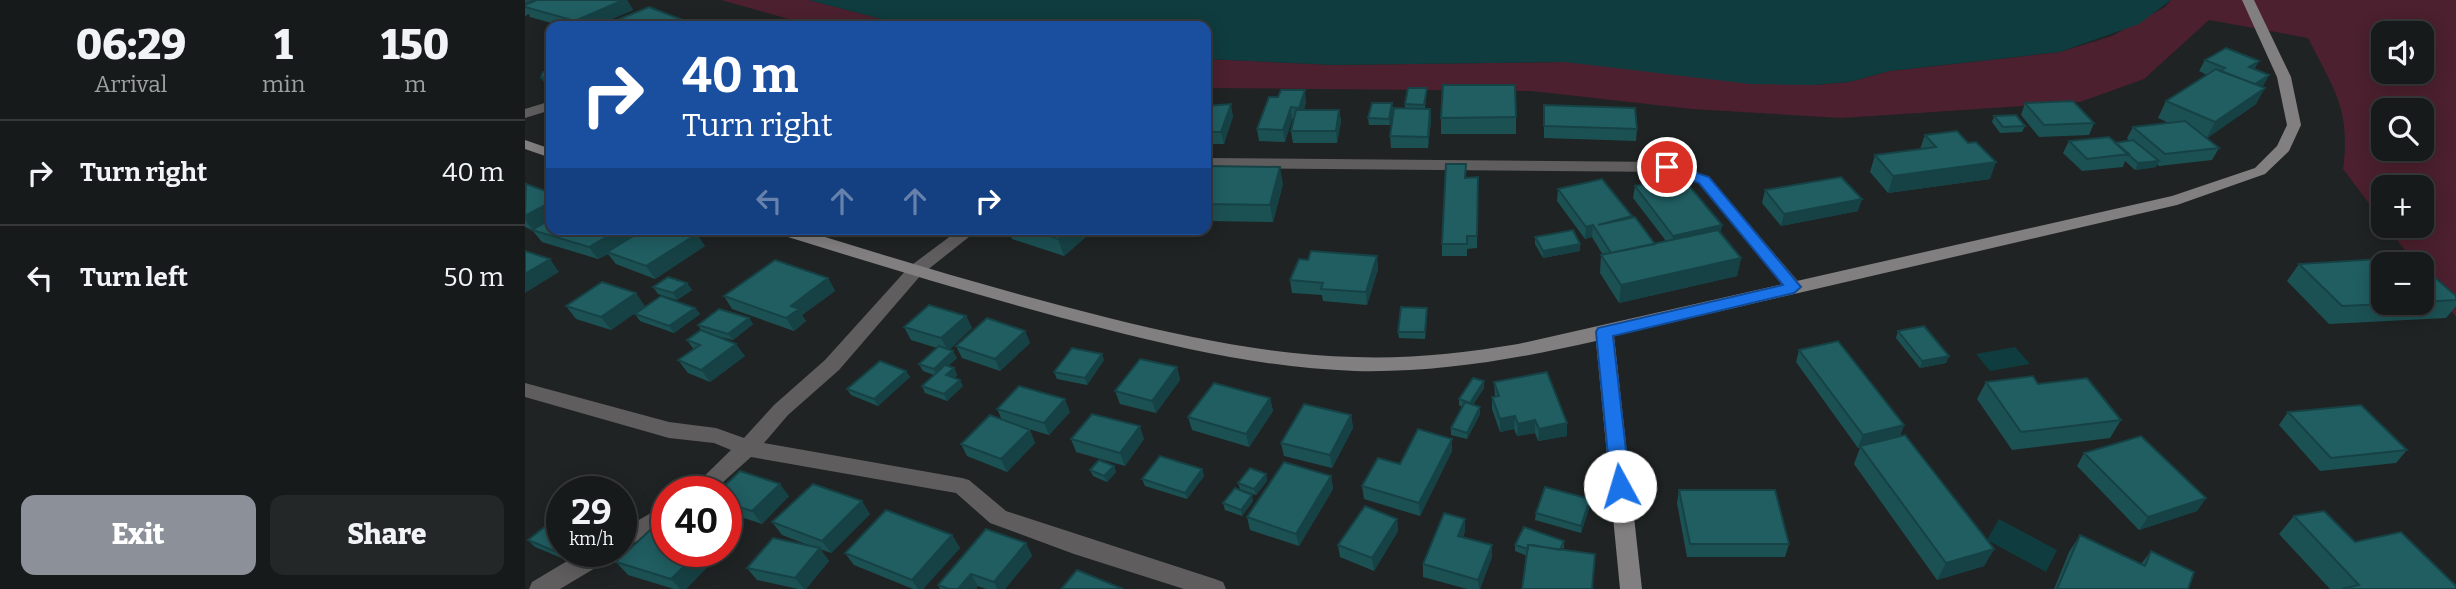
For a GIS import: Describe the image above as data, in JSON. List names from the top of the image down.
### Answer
{
  "page": {
    "eta": [
      "06:29",
      "Arrival",
      "1",
      "min",
      "150",
      "m"
    ],
    "map_buttons": ["+", "−"],
    "turn": ["40 m", "Turn right"],
    "list": [
      {
        "name": "Turn right",
        "value": "40 m"
      },
      {
        "name": "Turn left",
        "value": "50 m"
      }
    ],
    "speed": "29 km/h",
    "limit": "40",
    "buttons": ["Exit", "Share"]
  }
}
